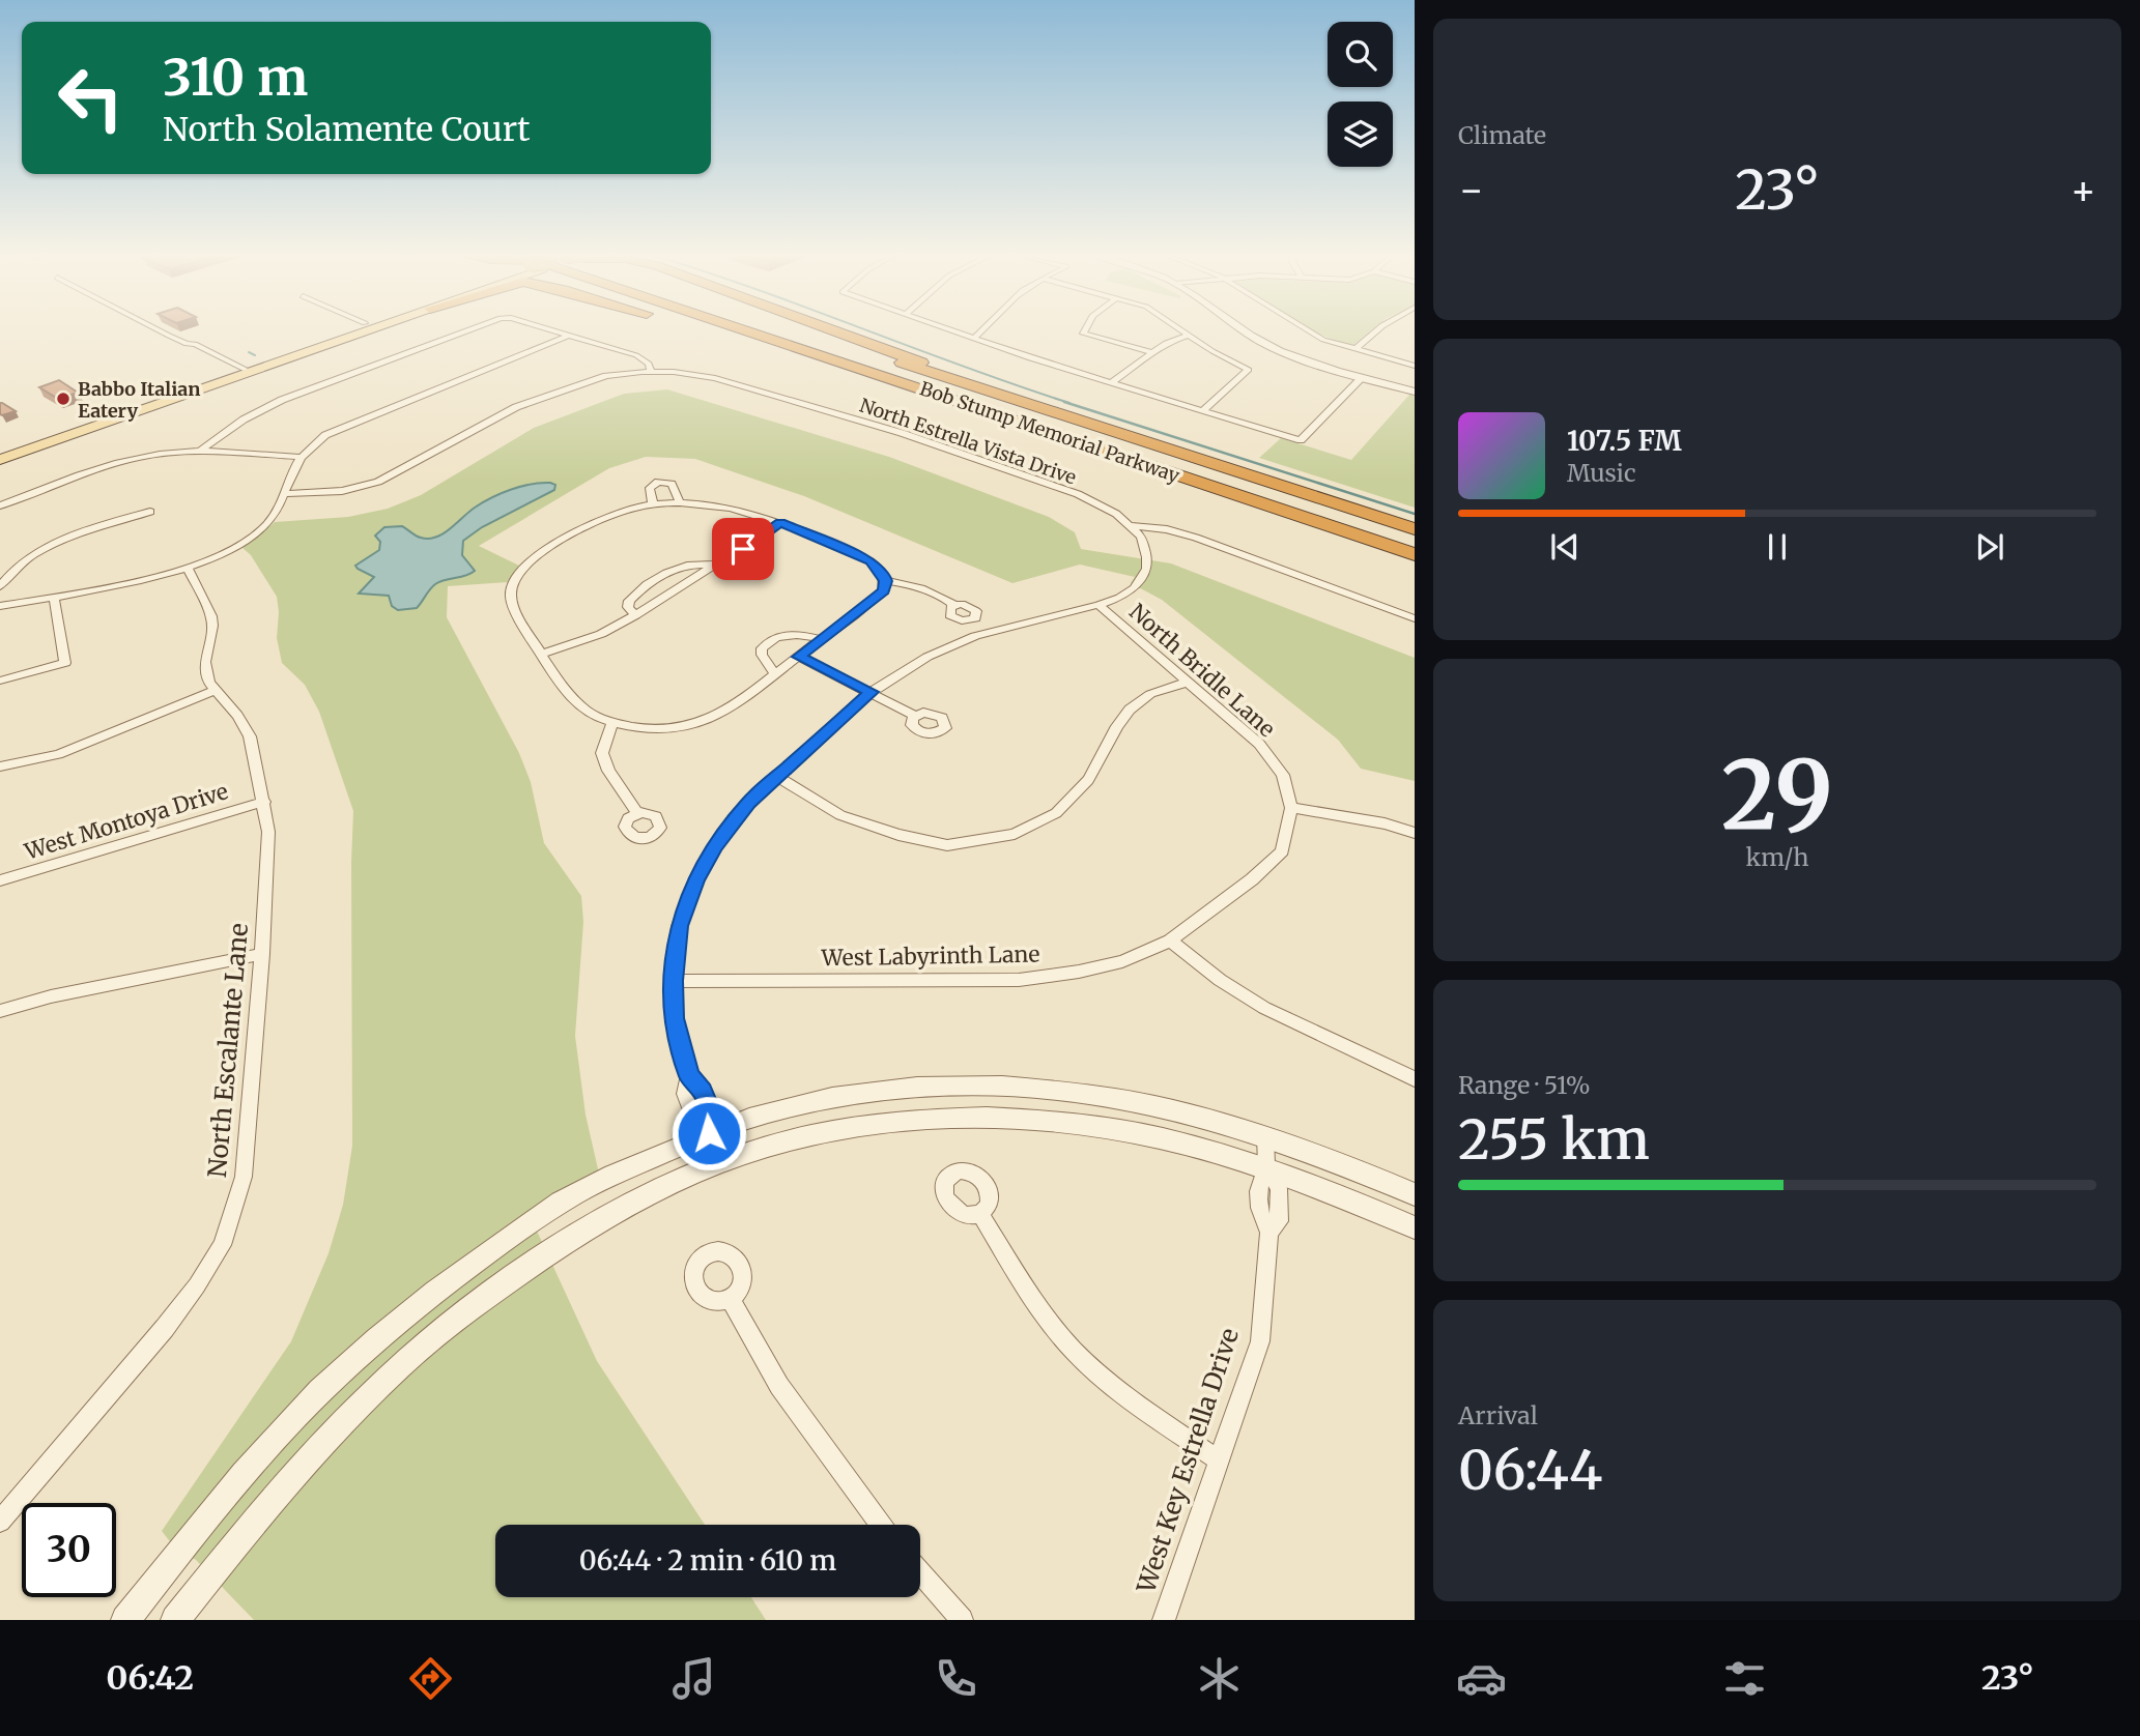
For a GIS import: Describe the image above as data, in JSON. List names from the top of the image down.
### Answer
{
  "streets": {
    "highway": ["Bob Stump Memorial Parkway"],
    "street": [
      "North Estrella Vista Drive",
      "North Bridle Lane",
      "West Montoya Drive",
      "West Labyrinth Lane",
      "North Escalante Lane",
      "West Key Estrella Drive"
    ]
  },
  "crossings": [
    ["North Bridle Lane", "West Labyrinth Lane"],
    ["West Montoya Drive", "North Escalante Lane"]
  ],
  "places": ["Babbo Italian Eatery"],
  "page": {
    "tile": [
      "Climate",
      ["29", "km/h"],
      ["Range · 51%", "255 km"],
      ["Arrival", "06:44"]
    ],
    "turn": ["310 m", "North Solamente Court"],
    "heat": ["−", "23°", "+"],
    "song": ["107.5 FM", "Music"],
    "limit": "30",
    "trip": "06:44 · 2 min · 610 m",
    "tabs": ["06:42", "23°"]
  }
}
